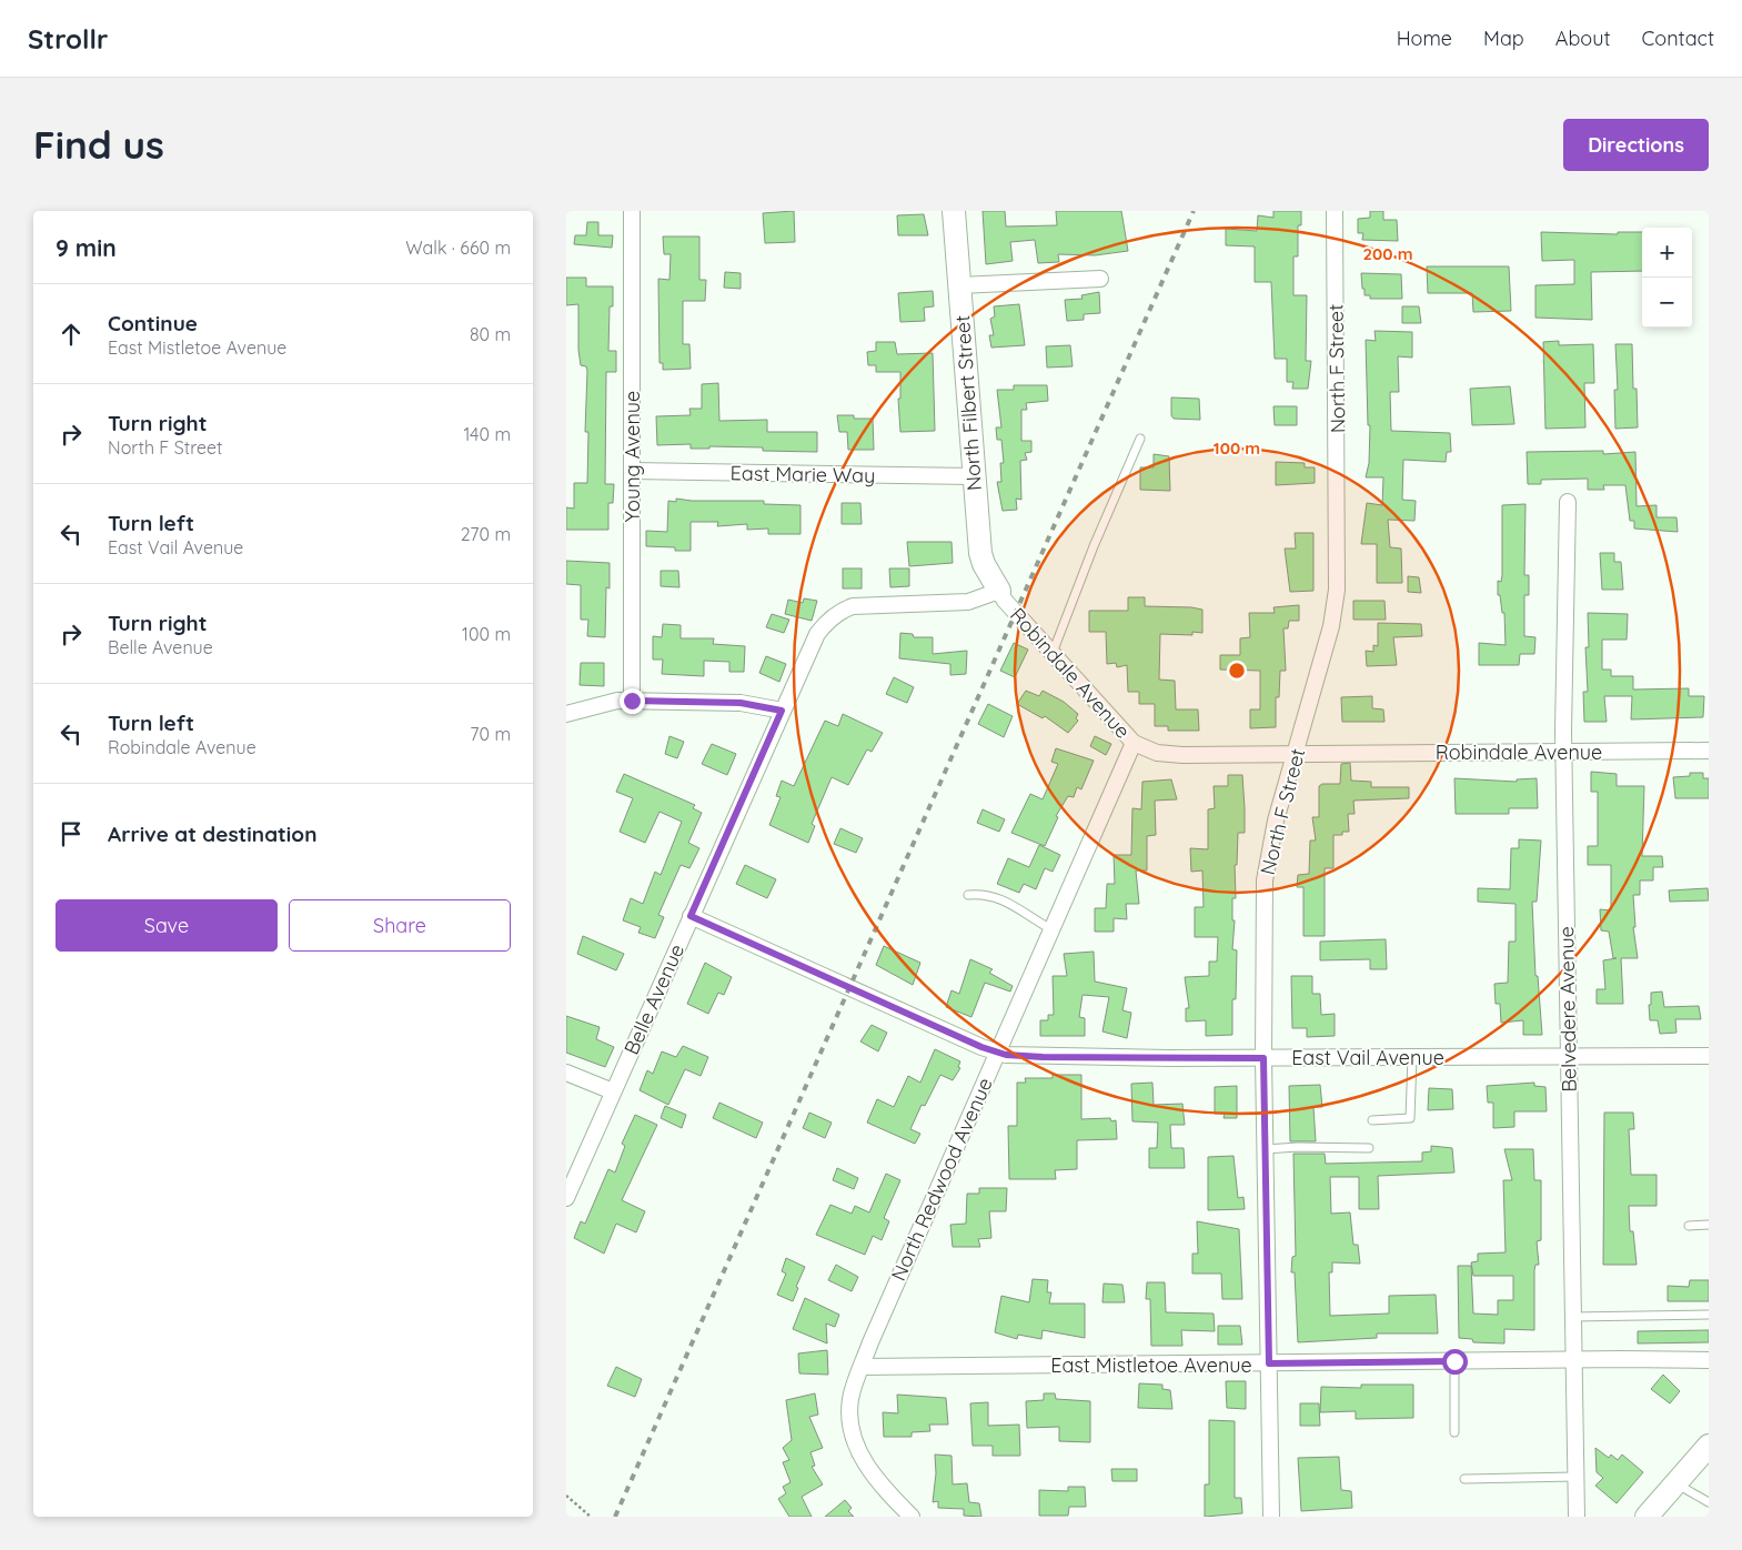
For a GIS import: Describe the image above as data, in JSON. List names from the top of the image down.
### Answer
{
  "streets": {
    "street": [
      "North F Street",
      "North Filbert Street",
      "Young Avenue",
      "East Marie Way",
      "Robindale Avenue",
      "Belle Avenue",
      "Belvedere Avenue",
      "East Vail Avenue",
      "North Redwood Avenue",
      "East Mistletoe Avenue"
    ]
  },
  "crossings": [
    ["North F Street", "Robindale Avenue"],
    ["North F Street", "East Vail Avenue"],
    ["North F Street", "East Mistletoe Avenue"],
    ["North Filbert Street", "East Marie Way"],
    ["North Filbert Street", "Robindale Avenue"],
    ["Young Avenue", "East Marie Way"],
    ["Robindale Avenue", "Belle Avenue"],
    ["Robindale Avenue", "Belvedere Avenue"],
    ["Robindale Avenue", "North Redwood Avenue"],
    ["Belle Avenue", "East Vail Avenue"],
    ["Belvedere Avenue", "East Vail Avenue"],
    ["Belvedere Avenue", "East Mistletoe Avenue"],
    ["East Vail Avenue", "North Redwood Avenue"],
    ["North Redwood Avenue", "East Mistletoe Avenue"]
  ],
  "page": {
    "header": "Strollr",
    "nav": [
      "Home",
      "Map",
      "About",
      "Contact"
    ],
    "buttons": [
      "Directions",
      ["Save", "Share"]
    ],
    "title": "Find us",
    "heading": ["9 min", "Walk · 660 m"],
    "map_buttons": ["+", "−"],
    "list": [
      ["Continue", "East Mistletoe Avenue", "80 m"],
      ["Turn right", "North F Street", "140 m"],
      ["Turn left", "East Vail Avenue", "270 m"],
      ["Turn right", "Belle Avenue", "100 m"],
      ["Turn left", "Robindale Avenue", "70 m"],
      "Arrive at destination"
    ]
  },
  "rings": ["200 m", "100 m"]
}
